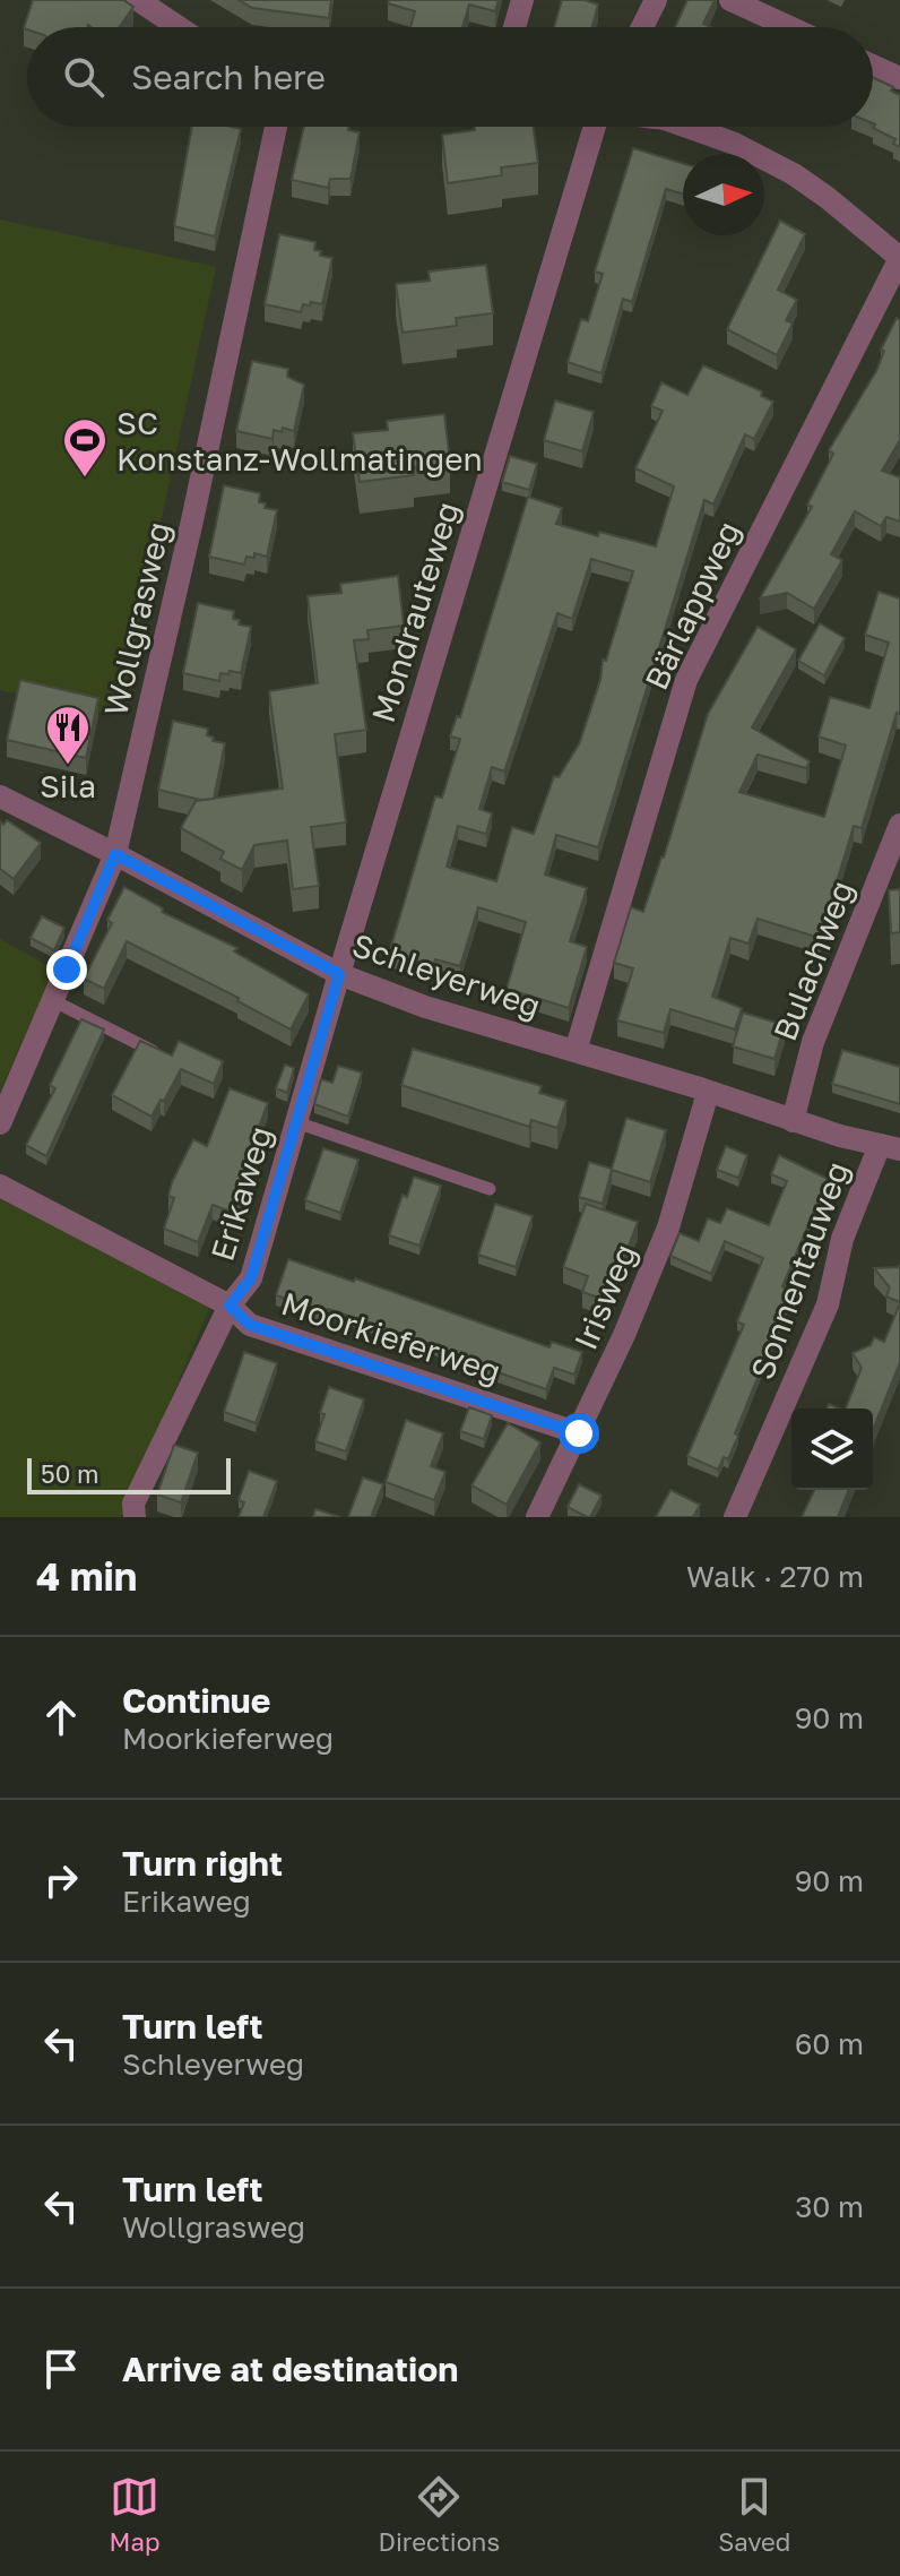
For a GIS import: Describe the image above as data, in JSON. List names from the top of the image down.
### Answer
{
  "streets": {
    "street": [
      "Bärlappweg",
      "Mondrauteweg",
      "Wollgrasweg",
      "Bulachweg",
      "Schleyerweg",
      "Erikaweg",
      "Sonnentauweg",
      "Irisweg",
      "Moorkieferweg"
    ]
  },
  "crossings": [
    ["Bärlappweg", "Schleyerweg"],
    ["Mondrauteweg", "Schleyerweg"],
    ["Mondrauteweg", "Erikaweg"],
    ["Wollgrasweg", "Schleyerweg"],
    ["Bulachweg", "Schleyerweg"],
    ["Schleyerweg", "Erikaweg"],
    ["Schleyerweg", "Sonnentauweg"],
    ["Schleyerweg", "Irisweg"],
    ["Erikaweg", "Moorkieferweg"],
    ["Irisweg", "Moorkieferweg"]
  ],
  "places": {
    "sports": ["SC Konstanz-Wollmatingen"],
    "restaurant": ["Sila"]
  },
  "scale_bar": "50 m",
  "north": "right",
  "page": {
    "search": "Search here",
    "scale": "50 m",
    "heading": ["4 min", "Walk · 270 m"],
    "list": [
      ["Continue", "Moorkieferweg", "90 m"],
      ["Turn right", "Erikaweg", "90 m"],
      ["Turn left", "Schleyerweg", "60 m"],
      ["Turn left", "Wollgrasweg", "30 m"],
      "Arrive at destination"
    ],
    "nav": ["Map", "Directions", "Saved"]
  }
}
